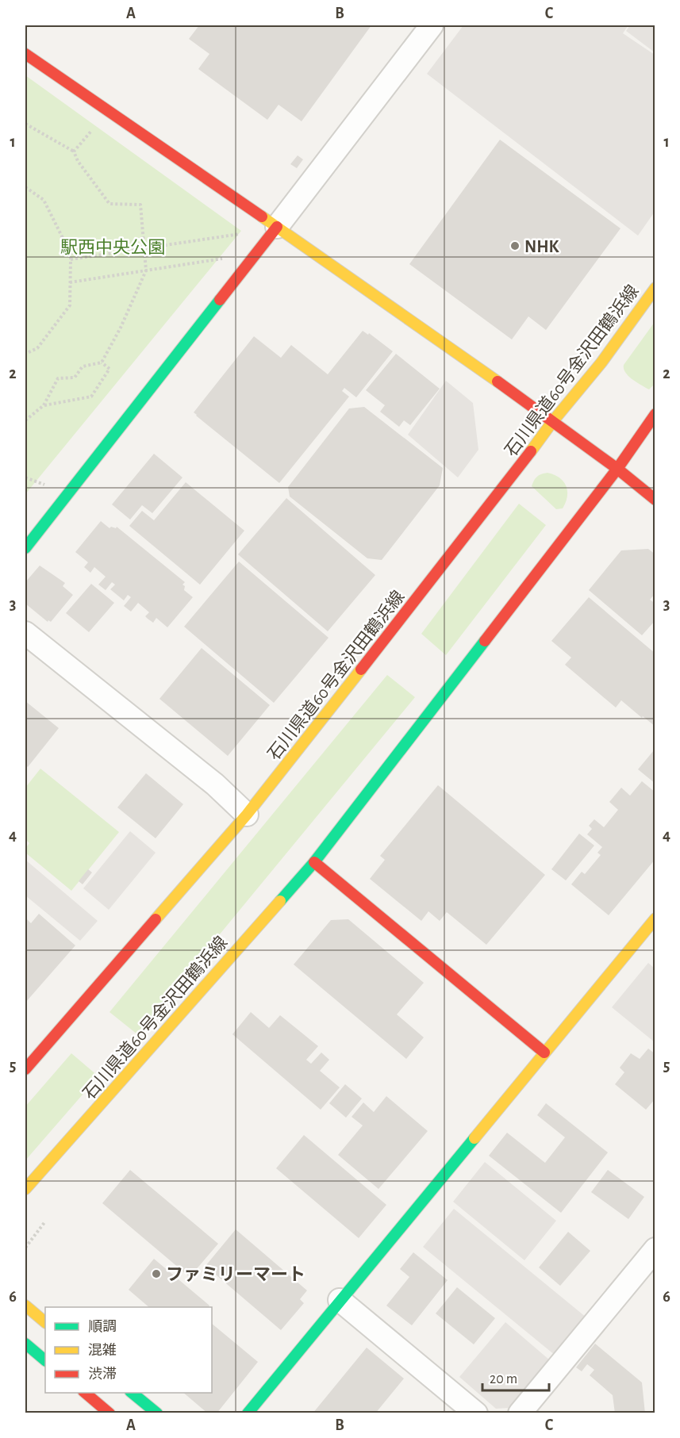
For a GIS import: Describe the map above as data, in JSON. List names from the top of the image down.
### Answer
{
  "streets": {
    "street": ["石川県道60号金沢田鶴浜線"]
  },
  "parks": ["駅西中央公園"],
  "places": ["NHK", "ファミリーマート"],
  "legend": ["順調", "混雑", "渋滞"],
  "scale_bar": "20 m",
  "grid": {
    "columns": ["A", "B", "C"],
    "rows": [
      "1",
      "2",
      "3",
      "4",
      "5",
      "6"
    ]
  }
}
